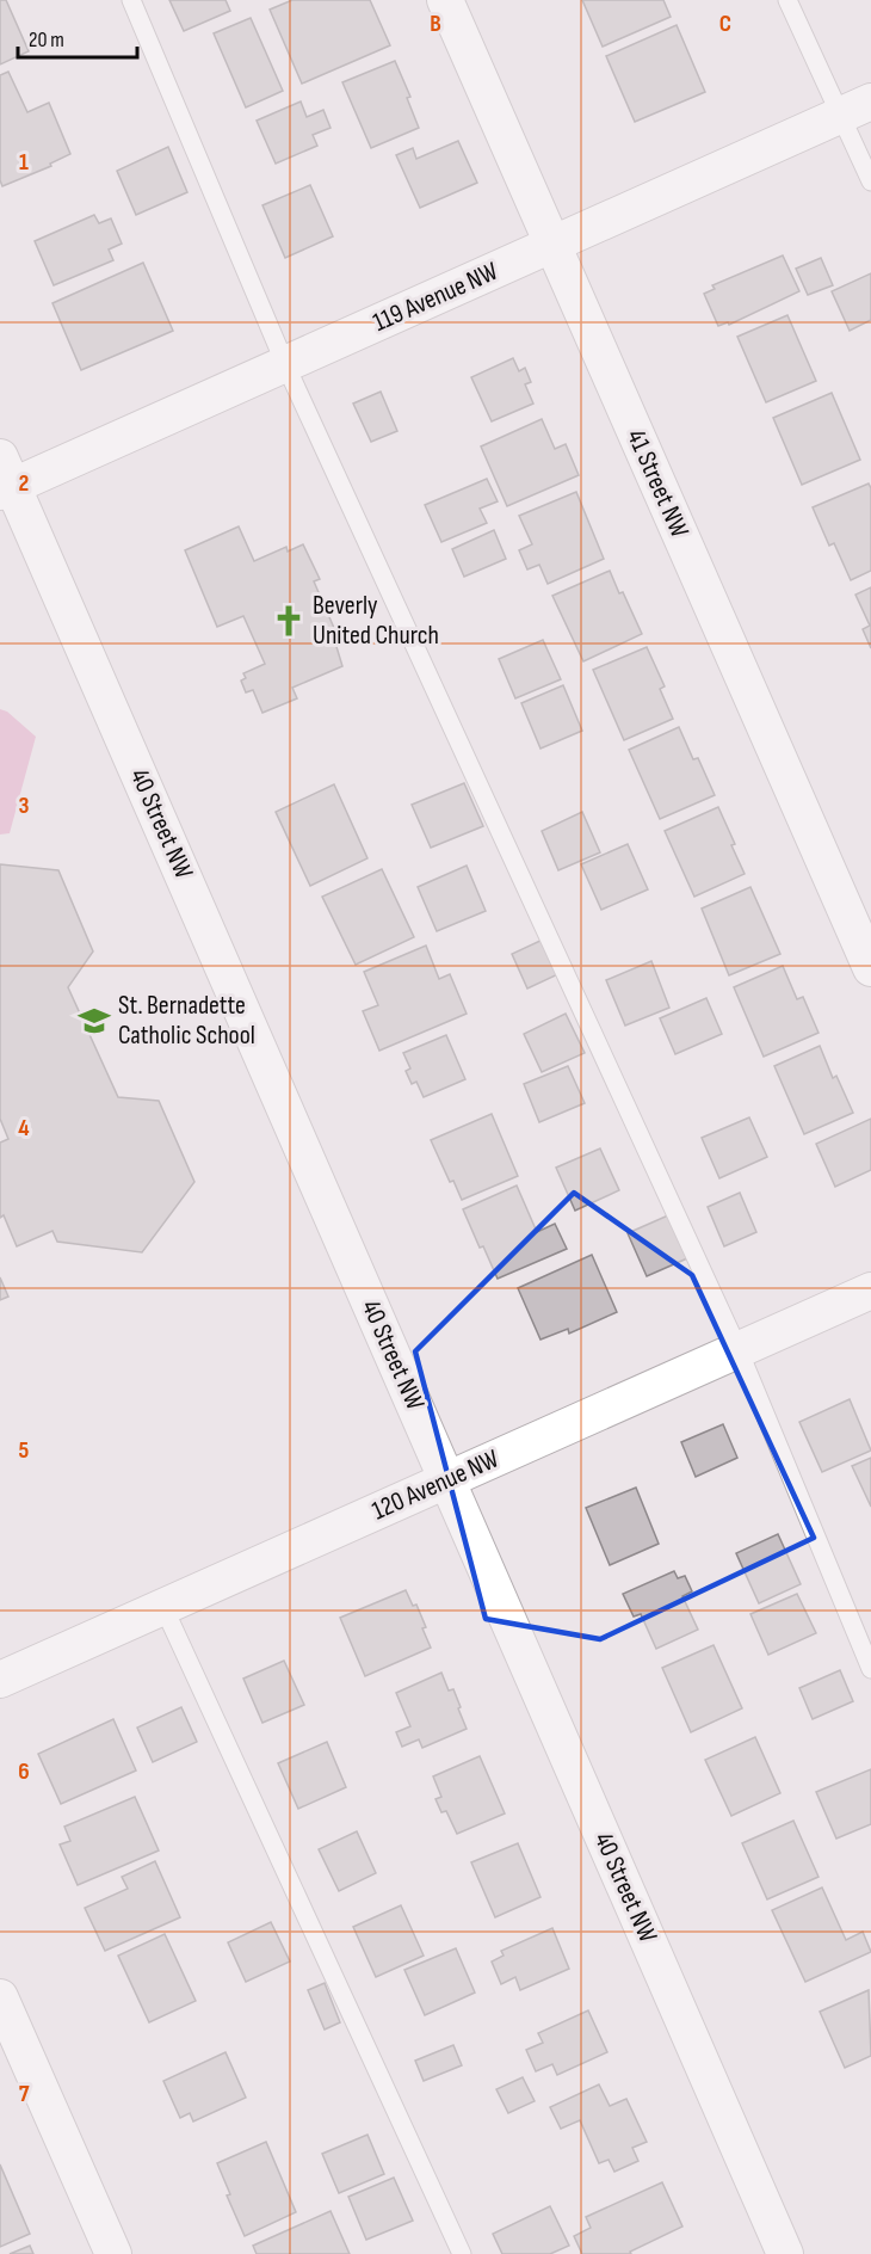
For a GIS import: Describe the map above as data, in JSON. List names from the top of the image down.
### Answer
{
  "streets": {
    "street": [
      "119 Avenue NW",
      "41 Street NW",
      "40 Street NW",
      "120 Avenue NW"
    ]
  },
  "crossings": [
    ["119 Avenue NW", "41 Street NW"],
    ["119 Avenue NW", "40 Street NW"],
    ["40 Street NW", "120 Avenue NW"]
  ],
  "places": {
    "church": ["Beverly United Church"],
    "school or university": ["St. Bernadette Catholic School"]
  },
  "scale_bar": "20 m",
  "grid": {
    "columns": ["B", "C"],
    "rows": [
      "1",
      "2",
      "3",
      "4",
      "5",
      "6",
      "7"
    ]
  }
}
